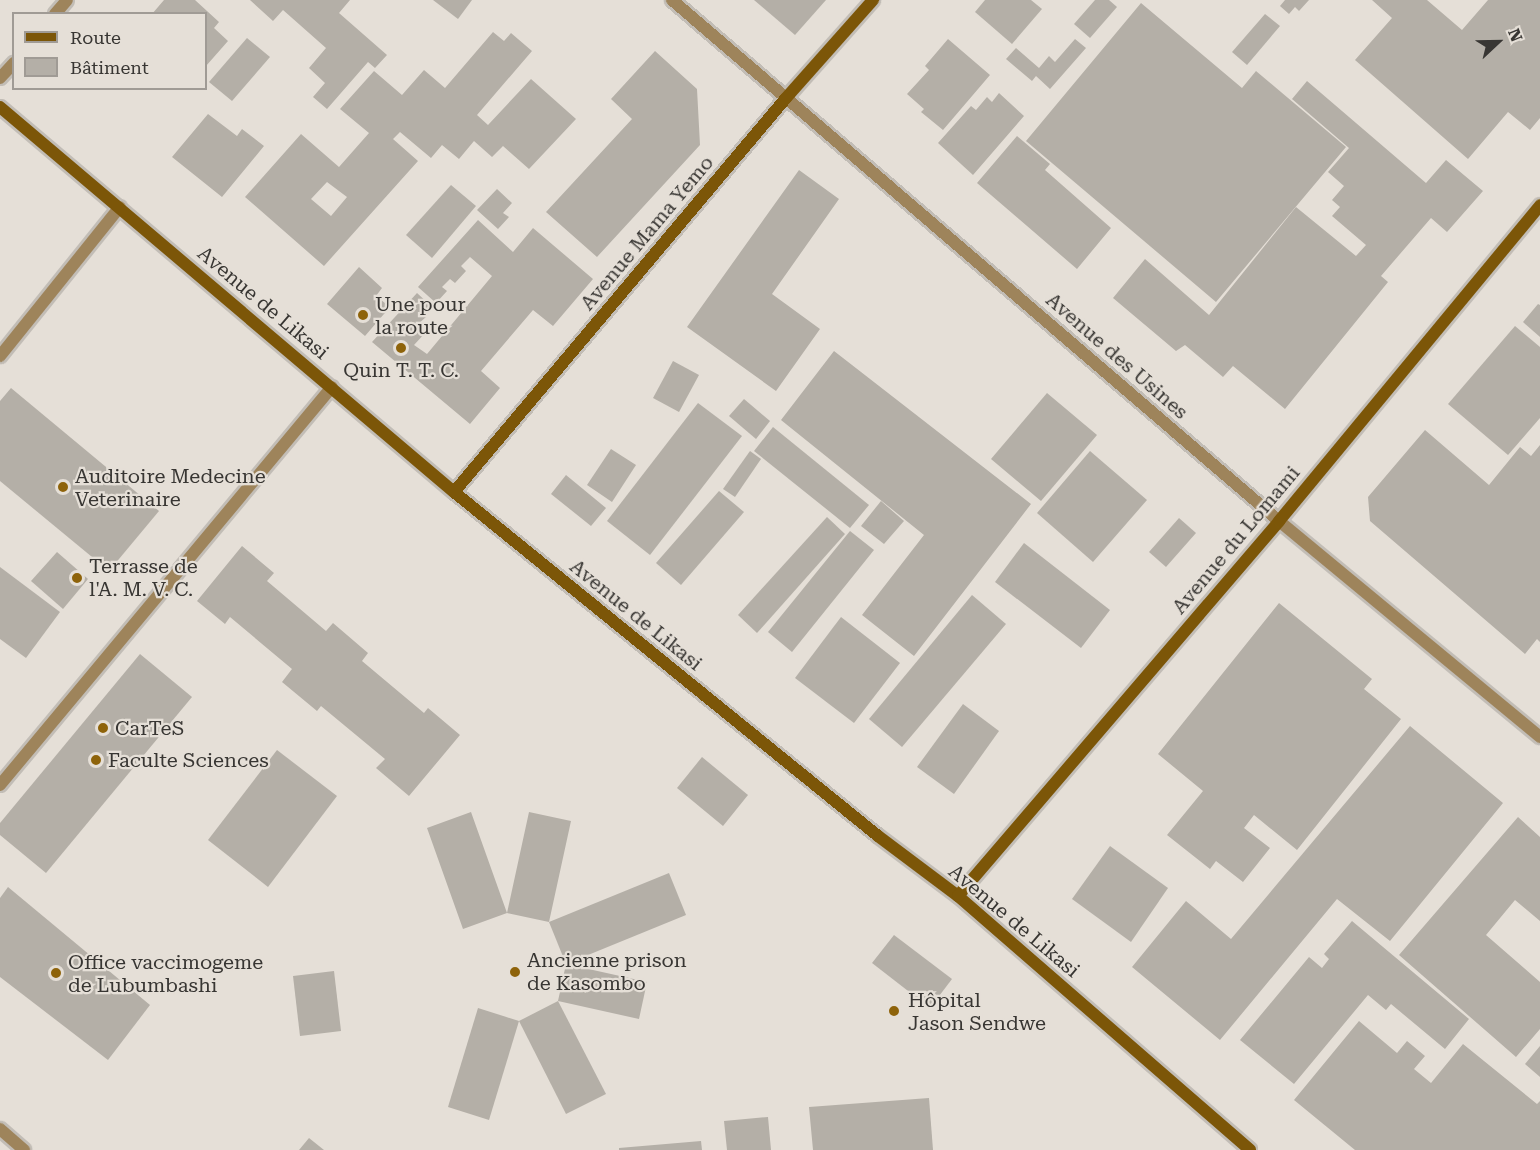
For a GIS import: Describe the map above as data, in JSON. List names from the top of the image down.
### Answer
{
  "streets": {
    "main road": ["Avenue Mama Yemo", "Avenue de Likasi", "Avenue du Lomami"],
    "street": ["Avenue des Usines"]
  },
  "crossings": [
    ["Avenue Mama Yemo", "Avenue de Likasi"],
    ["Avenue Mama Yemo", "Avenue des Usines"],
    ["Avenue de Likasi", "Avenue du Lomami"],
    ["Avenue des Usines", "Avenue du Lomami"]
  ],
  "places": [
    "Une pour la route",
    "Quin T. T. C.",
    "Auditoire Medecine Veterinaire",
    "Terrasse de l'A. M. V. C.",
    "CarTeS",
    "Faculte Sciences",
    "Ancienne prison de Kasombo",
    "Office vaccimogeme de Lubumbashi",
    "Hôpital Jason Sendwe"
  ],
  "legend": ["Route", "Bâtiment"],
  "north": "right"
}
